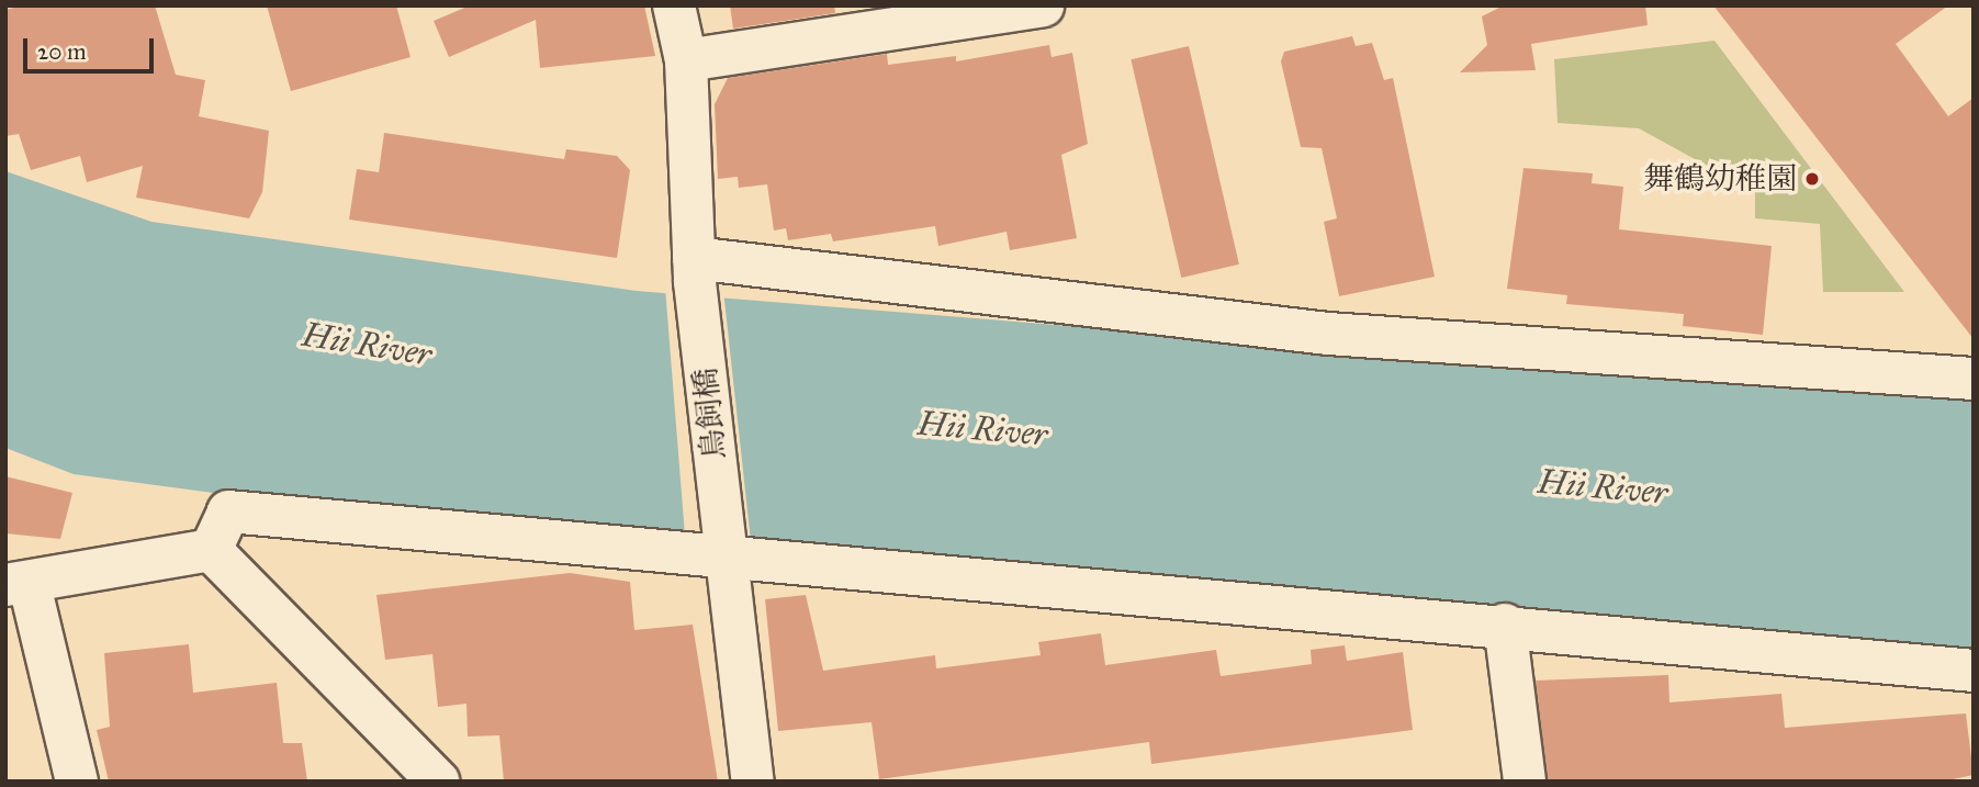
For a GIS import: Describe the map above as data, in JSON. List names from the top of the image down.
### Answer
{
  "streets": {
    "street": ["鳥飼橋"]
  },
  "water": ["Hii River"],
  "places": ["舞鶴幼稚園"],
  "scale_bar": "20 m"
}
